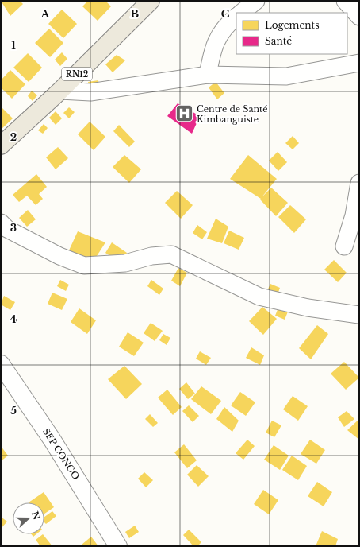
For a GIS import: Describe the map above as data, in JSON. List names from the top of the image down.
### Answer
{
  "streets": {
    "main road": ["RN12"],
    "street": ["SEP CONGO"]
  },
  "places": {
    "hospital": ["Centre de Santé Kimbanguiste"]
  },
  "legend": ["Logements", "Santé"],
  "north": "right",
  "grid": {
    "columns": ["A", "B", "C"],
    "rows": [
      "1",
      "2",
      "3",
      "4",
      "5"
    ]
  }
}
